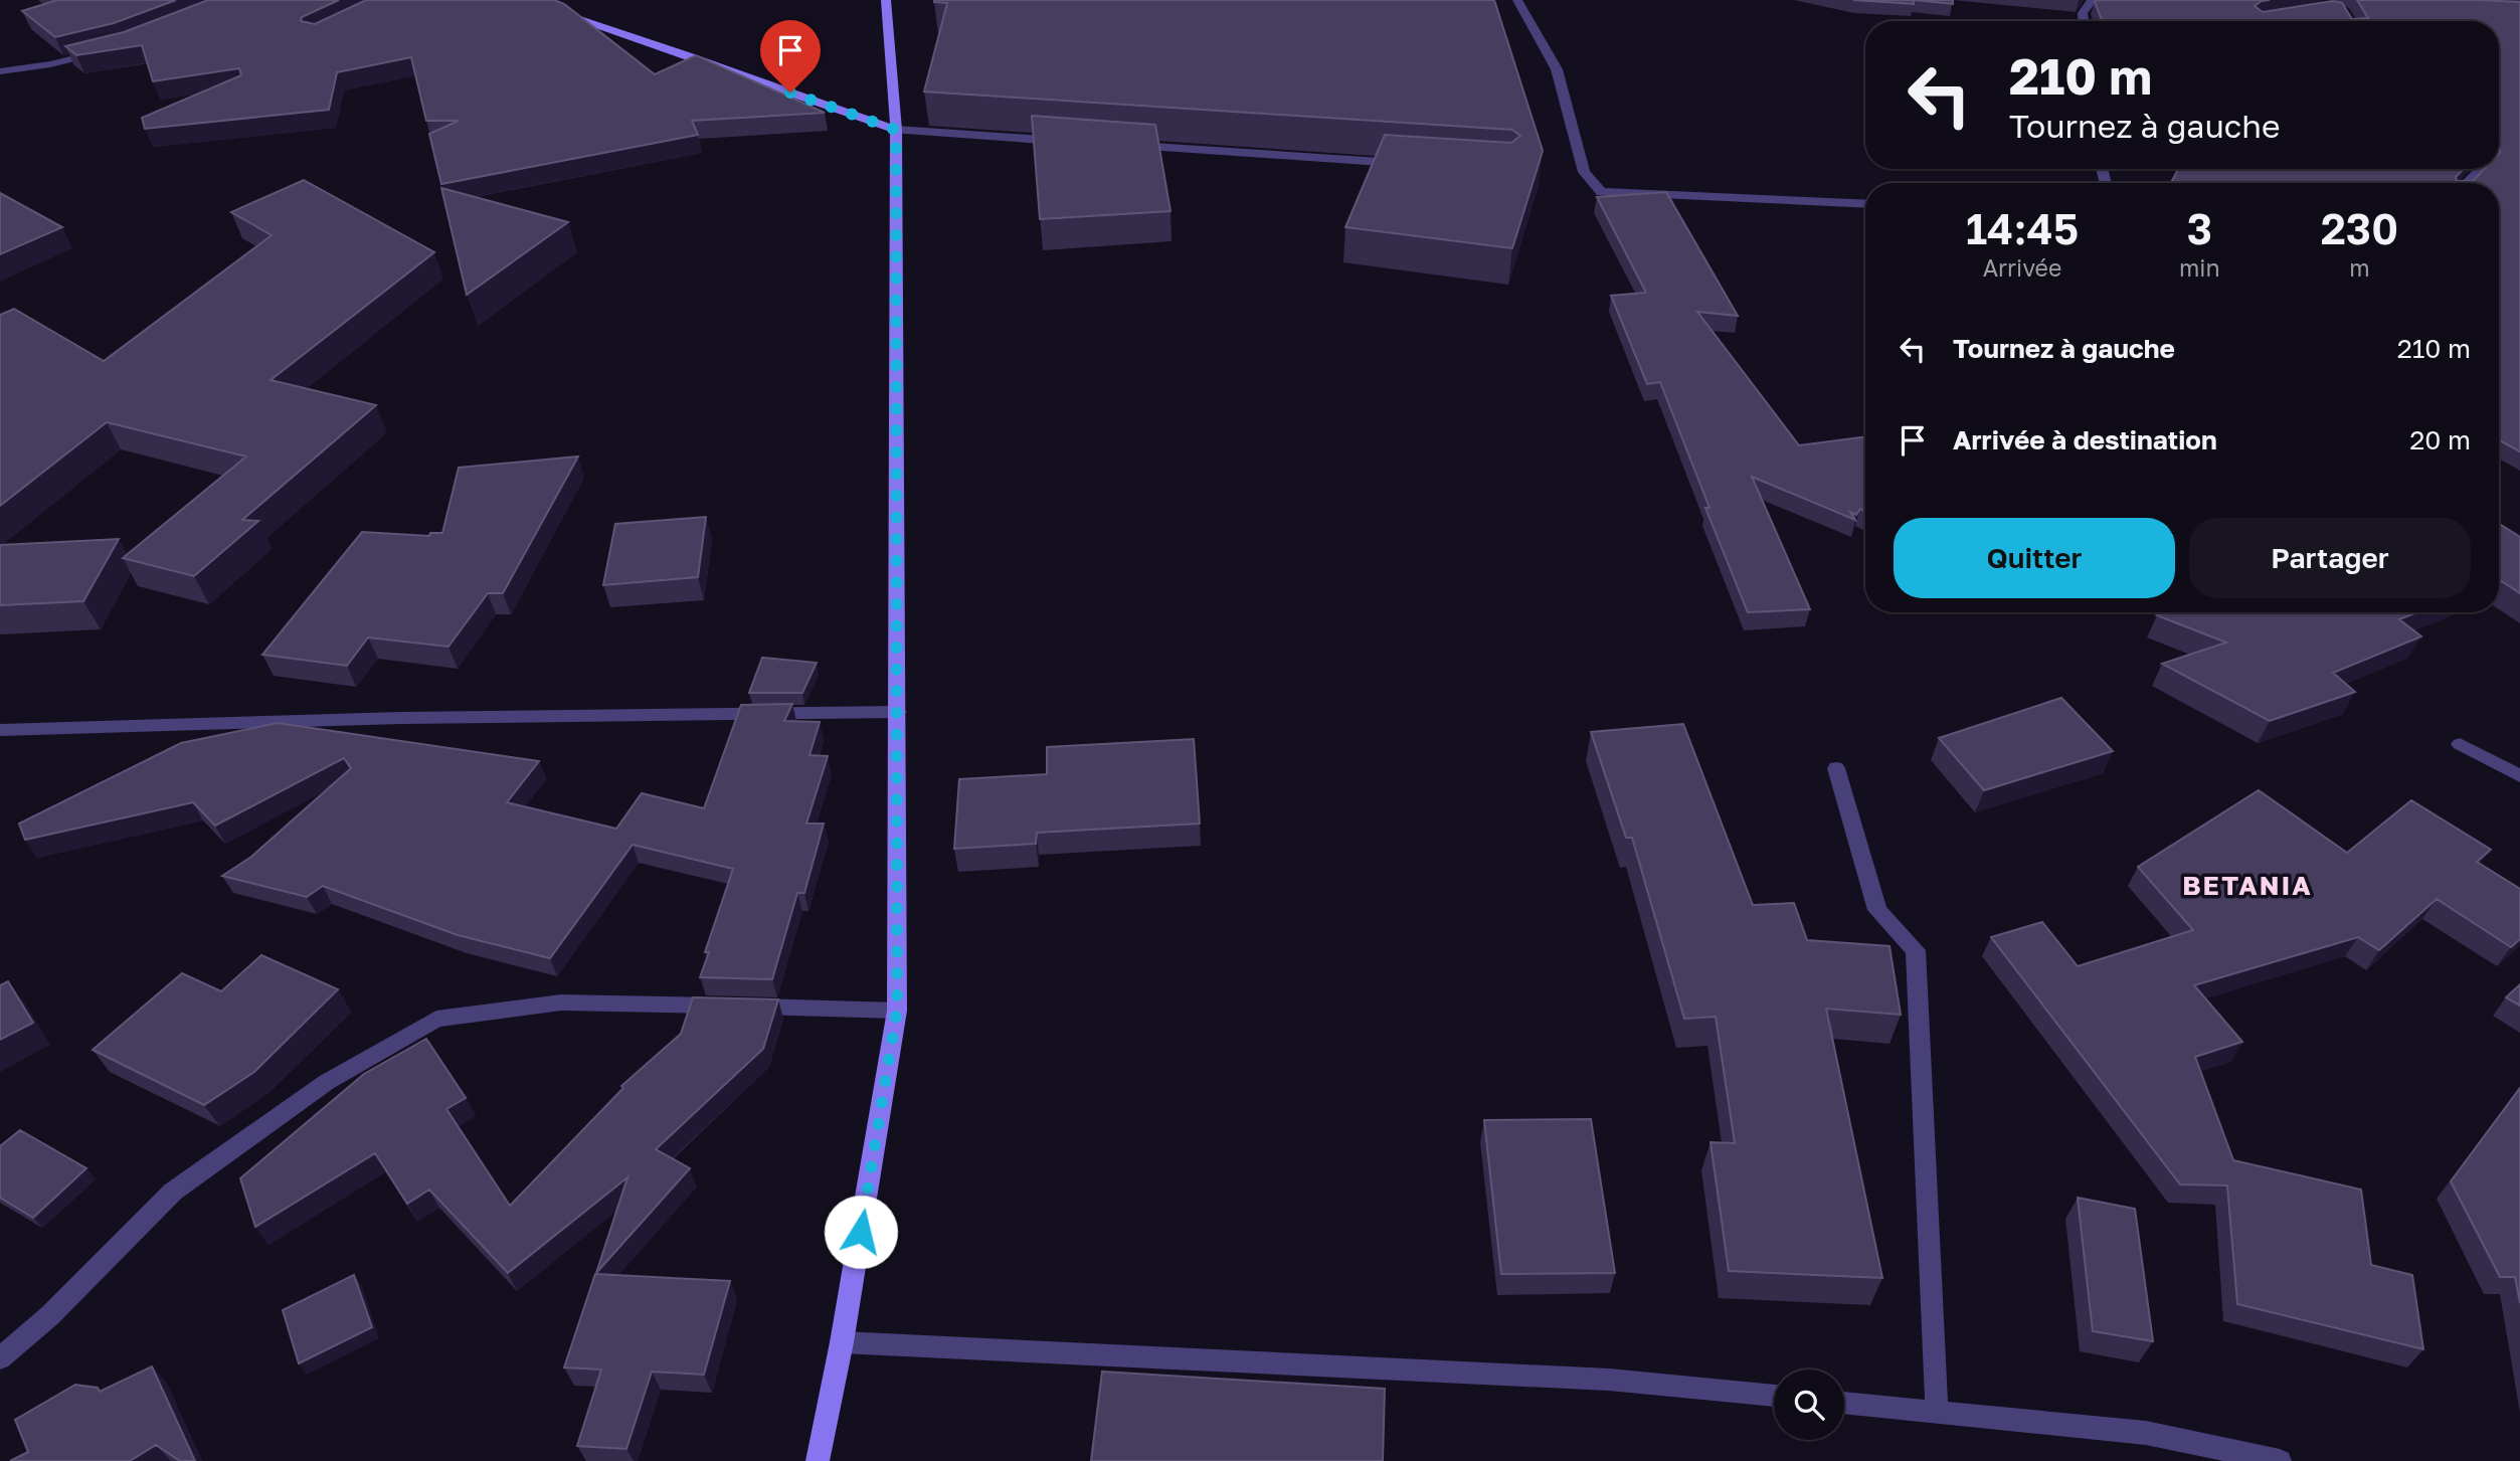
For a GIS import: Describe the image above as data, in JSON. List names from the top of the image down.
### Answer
{
  "districts": ["BETANIA"],
  "page": {
    "turn": ["210 m", "Tournez à gauche"],
    "eta": [
      "14:45",
      "Arrivée",
      "3",
      "min",
      "230",
      "m"
    ],
    "list": [
      {
        "name": "Tournez à gauche",
        "value": "210 m"
      },
      {
        "name": "Arrivée à destination",
        "value": "20 m"
      }
    ],
    "buttons": ["Quitter", "Partager"]
  }
}
